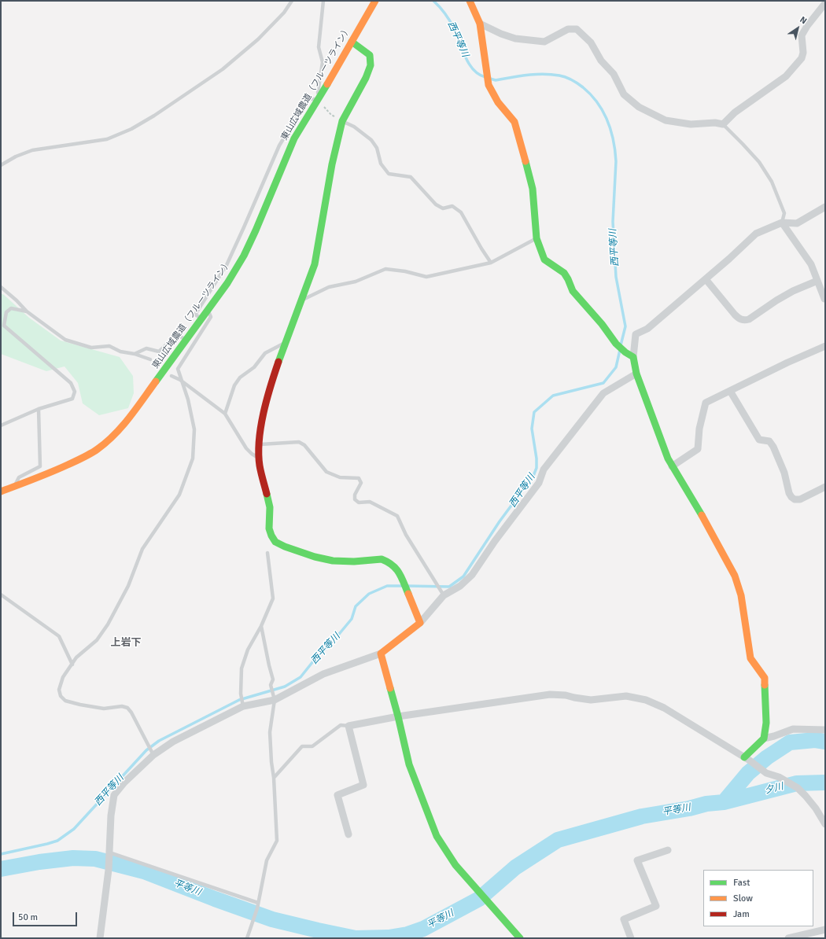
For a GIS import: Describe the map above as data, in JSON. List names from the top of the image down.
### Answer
{
  "streets": {
    "street": ["東山広域農道（フルーツライン）"]
  },
  "districts": ["上岩下"],
  "water": ["西平等川", "夕川", "平等川"],
  "legend": ["Fast", "Slow", "Jam"],
  "scale_bar": "50 m",
  "north": "top right"
}
